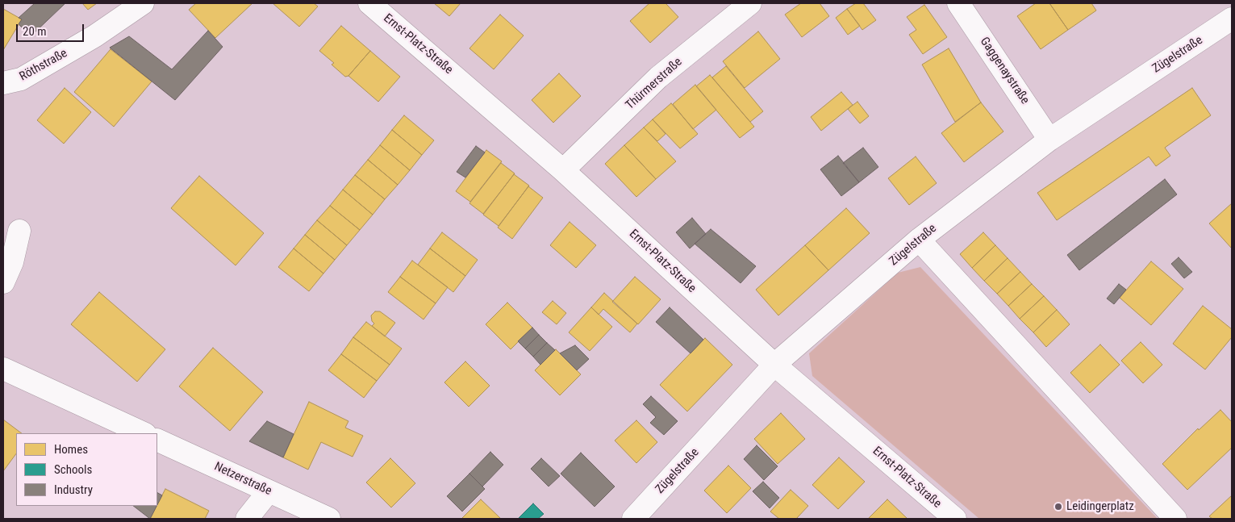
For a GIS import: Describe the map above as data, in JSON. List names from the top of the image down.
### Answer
{
  "streets": {
    "street": [
      "Ernst-Platz-Straße",
      "Zügelstraße",
      "Röthstraße",
      "Gaggenaystraße",
      "Thürmerstraße",
      "Netzerstraße"
    ]
  },
  "crossings": [
    ["Ernst-Platz-Straße", "Zügelstraße"],
    ["Ernst-Platz-Straße", "Thürmerstraße"],
    ["Zügelstraße", "Gaggenaystraße"]
  ],
  "places": ["Leidingerplatz"],
  "legend": ["Homes", "Schools", "Industry"],
  "scale_bar": "20 m"
}
